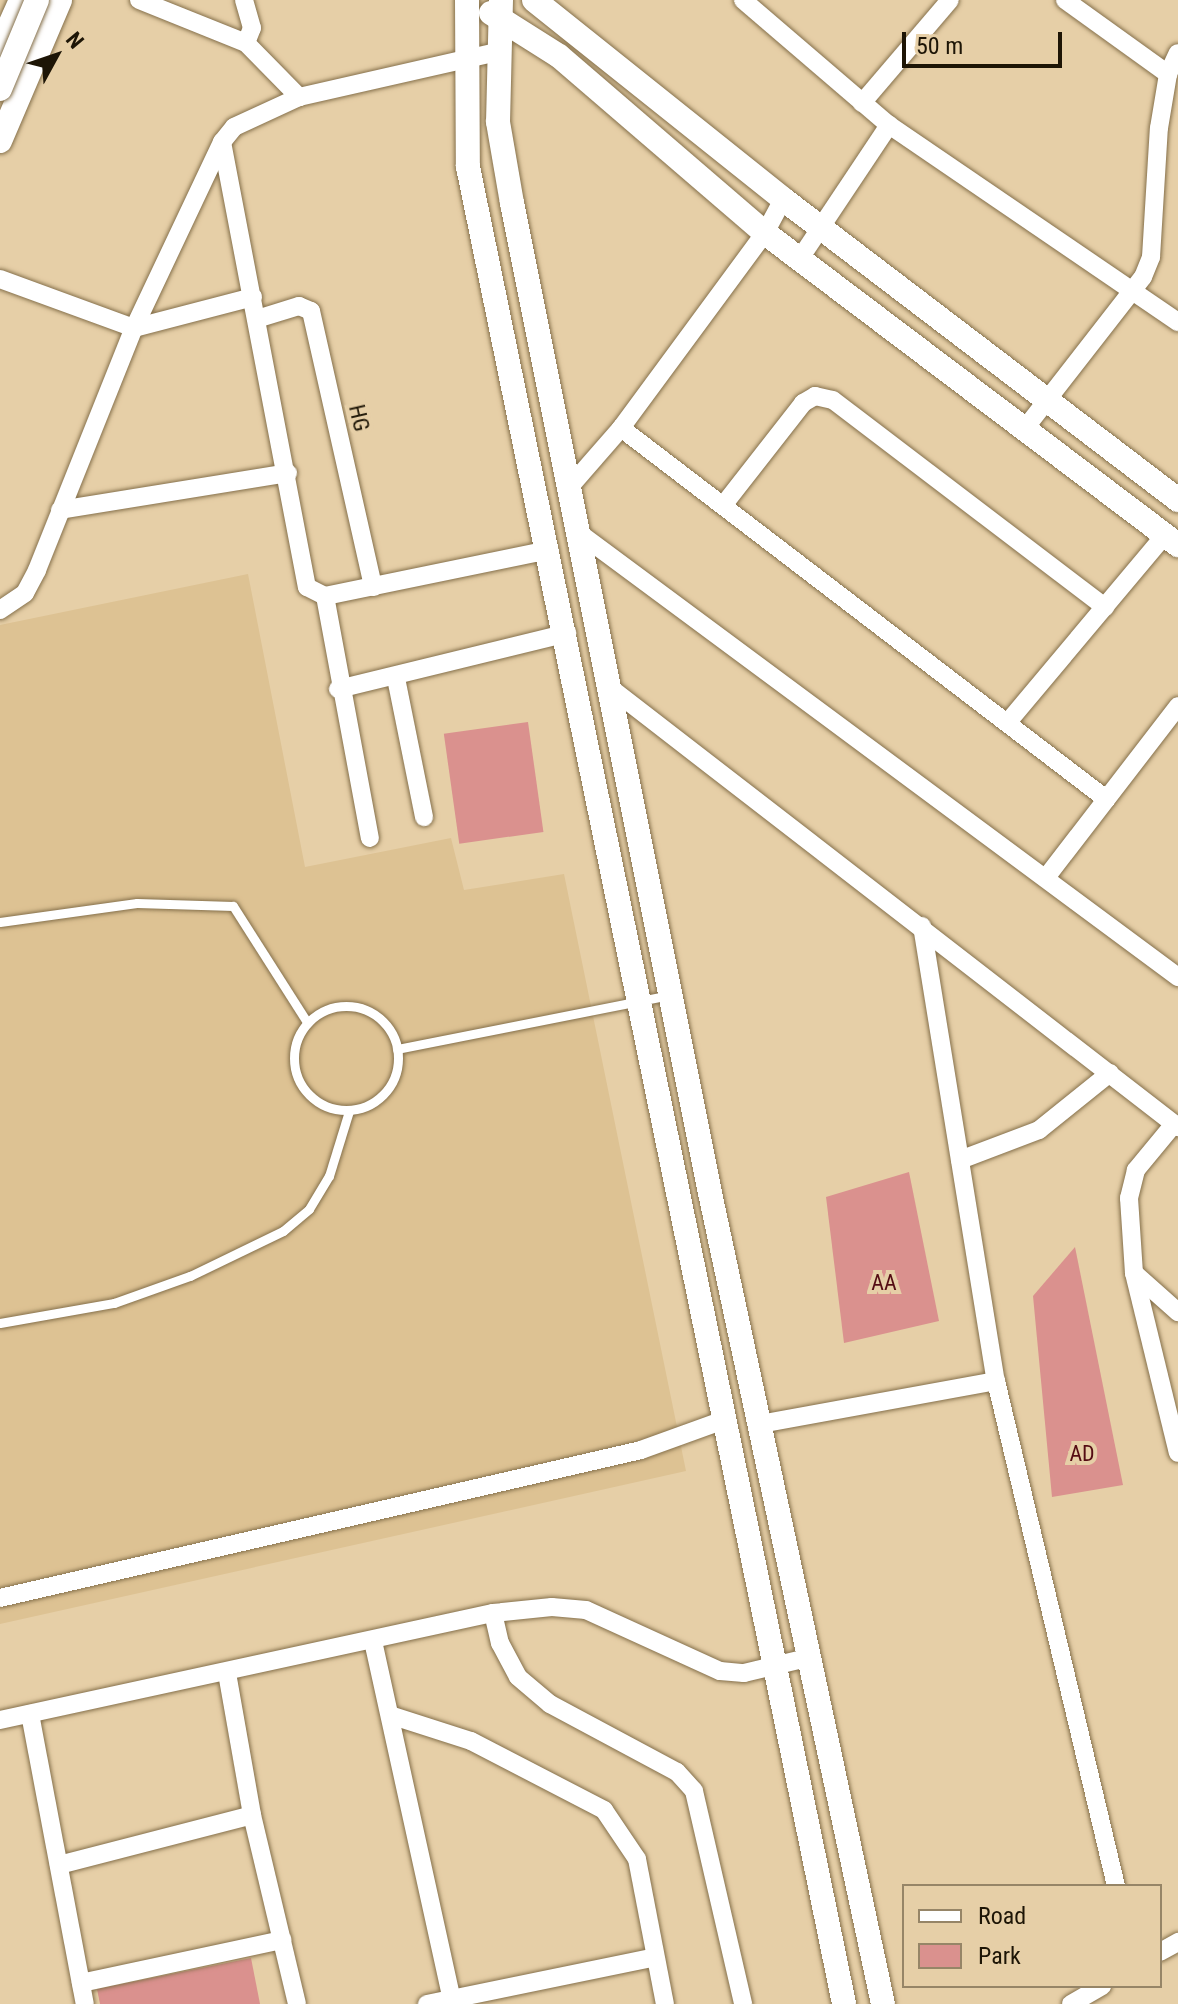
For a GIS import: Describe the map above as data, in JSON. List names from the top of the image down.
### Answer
{
  "streets": {
    "street": ["HG"]
  },
  "parks": ["AA", "AD"],
  "legend": ["Road", "Park"],
  "scale_bar": "50 m",
  "north": "top right"
}
